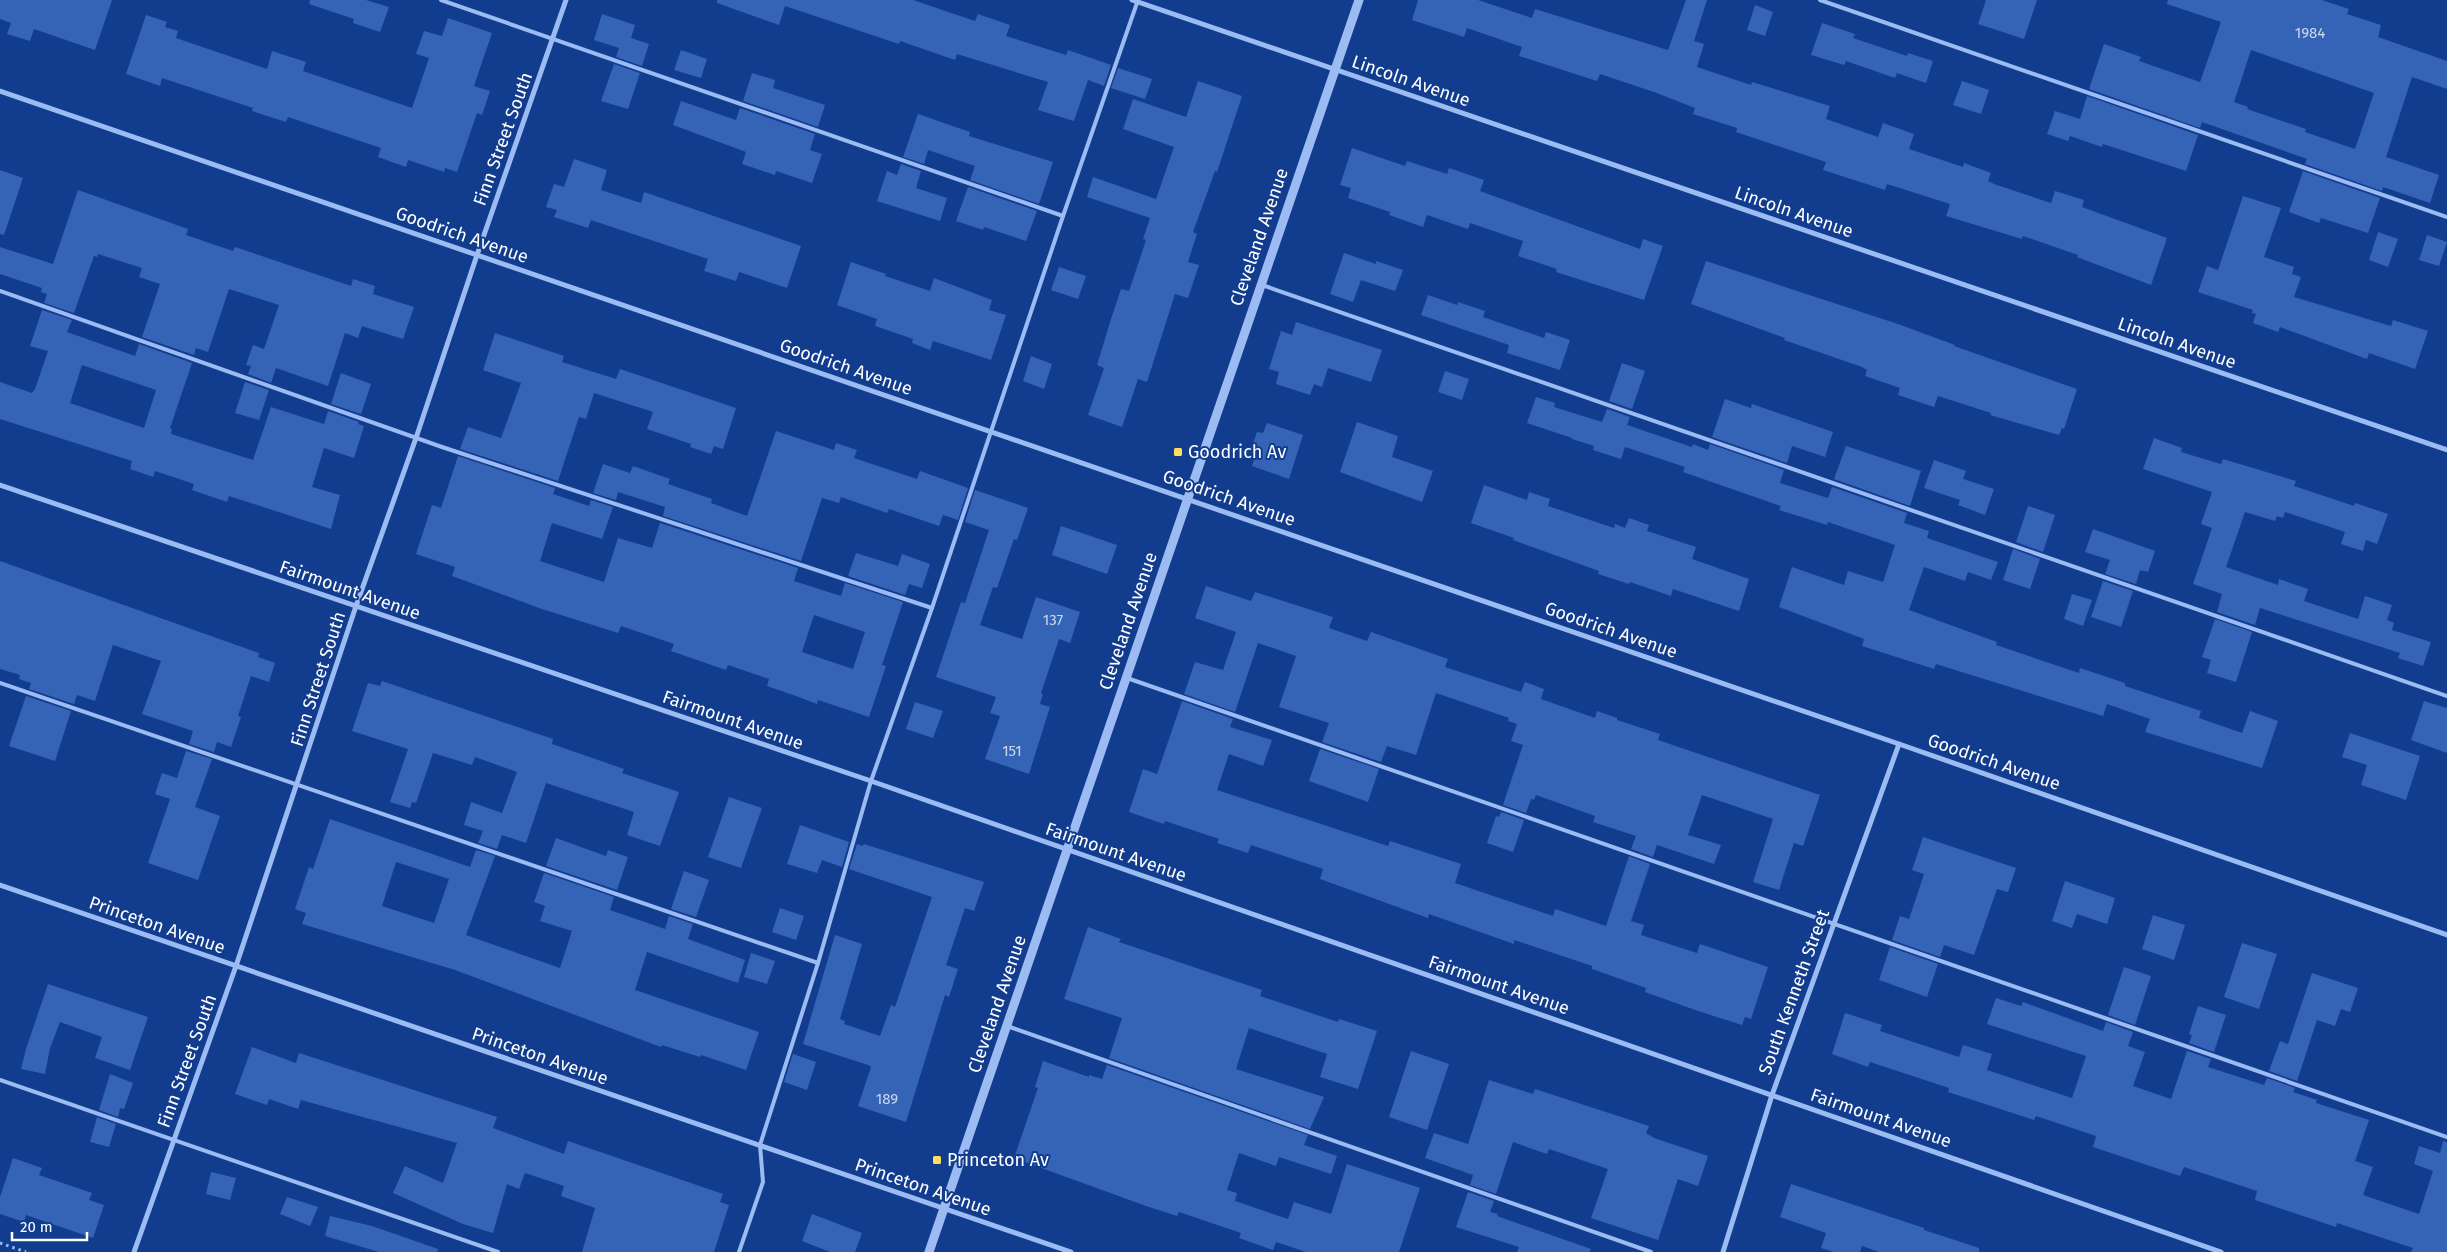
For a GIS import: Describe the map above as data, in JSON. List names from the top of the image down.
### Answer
{
  "streets": {
    "street": [
      "Lincoln Avenue",
      "Finn Street South",
      "Goodrich Avenue",
      "Cleveland Avenue",
      "Fairmount Avenue",
      "Princeton Avenue",
      "South Kenneth Street"
    ]
  },
  "crossings": [
    ["Lincoln Avenue", "Cleveland Avenue"],
    ["Finn Street South", "Goodrich Avenue"],
    ["Finn Street South", "Fairmount Avenue"],
    ["Finn Street South", "Princeton Avenue"],
    ["Goodrich Avenue", "Cleveland Avenue"],
    ["Goodrich Avenue", "South Kenneth Street"],
    ["Cleveland Avenue", "Fairmount Avenue"],
    ["Cleveland Avenue", "Princeton Avenue"],
    ["Fairmount Avenue", "South Kenneth Street"]
  ],
  "places": {
    "transit": ["Goodrich Av", "Princeton Av"]
  },
  "house_numbers": [
    "1984",
    "137",
    "151",
    "189"
  ],
  "scale_bar": "20 m"
}
